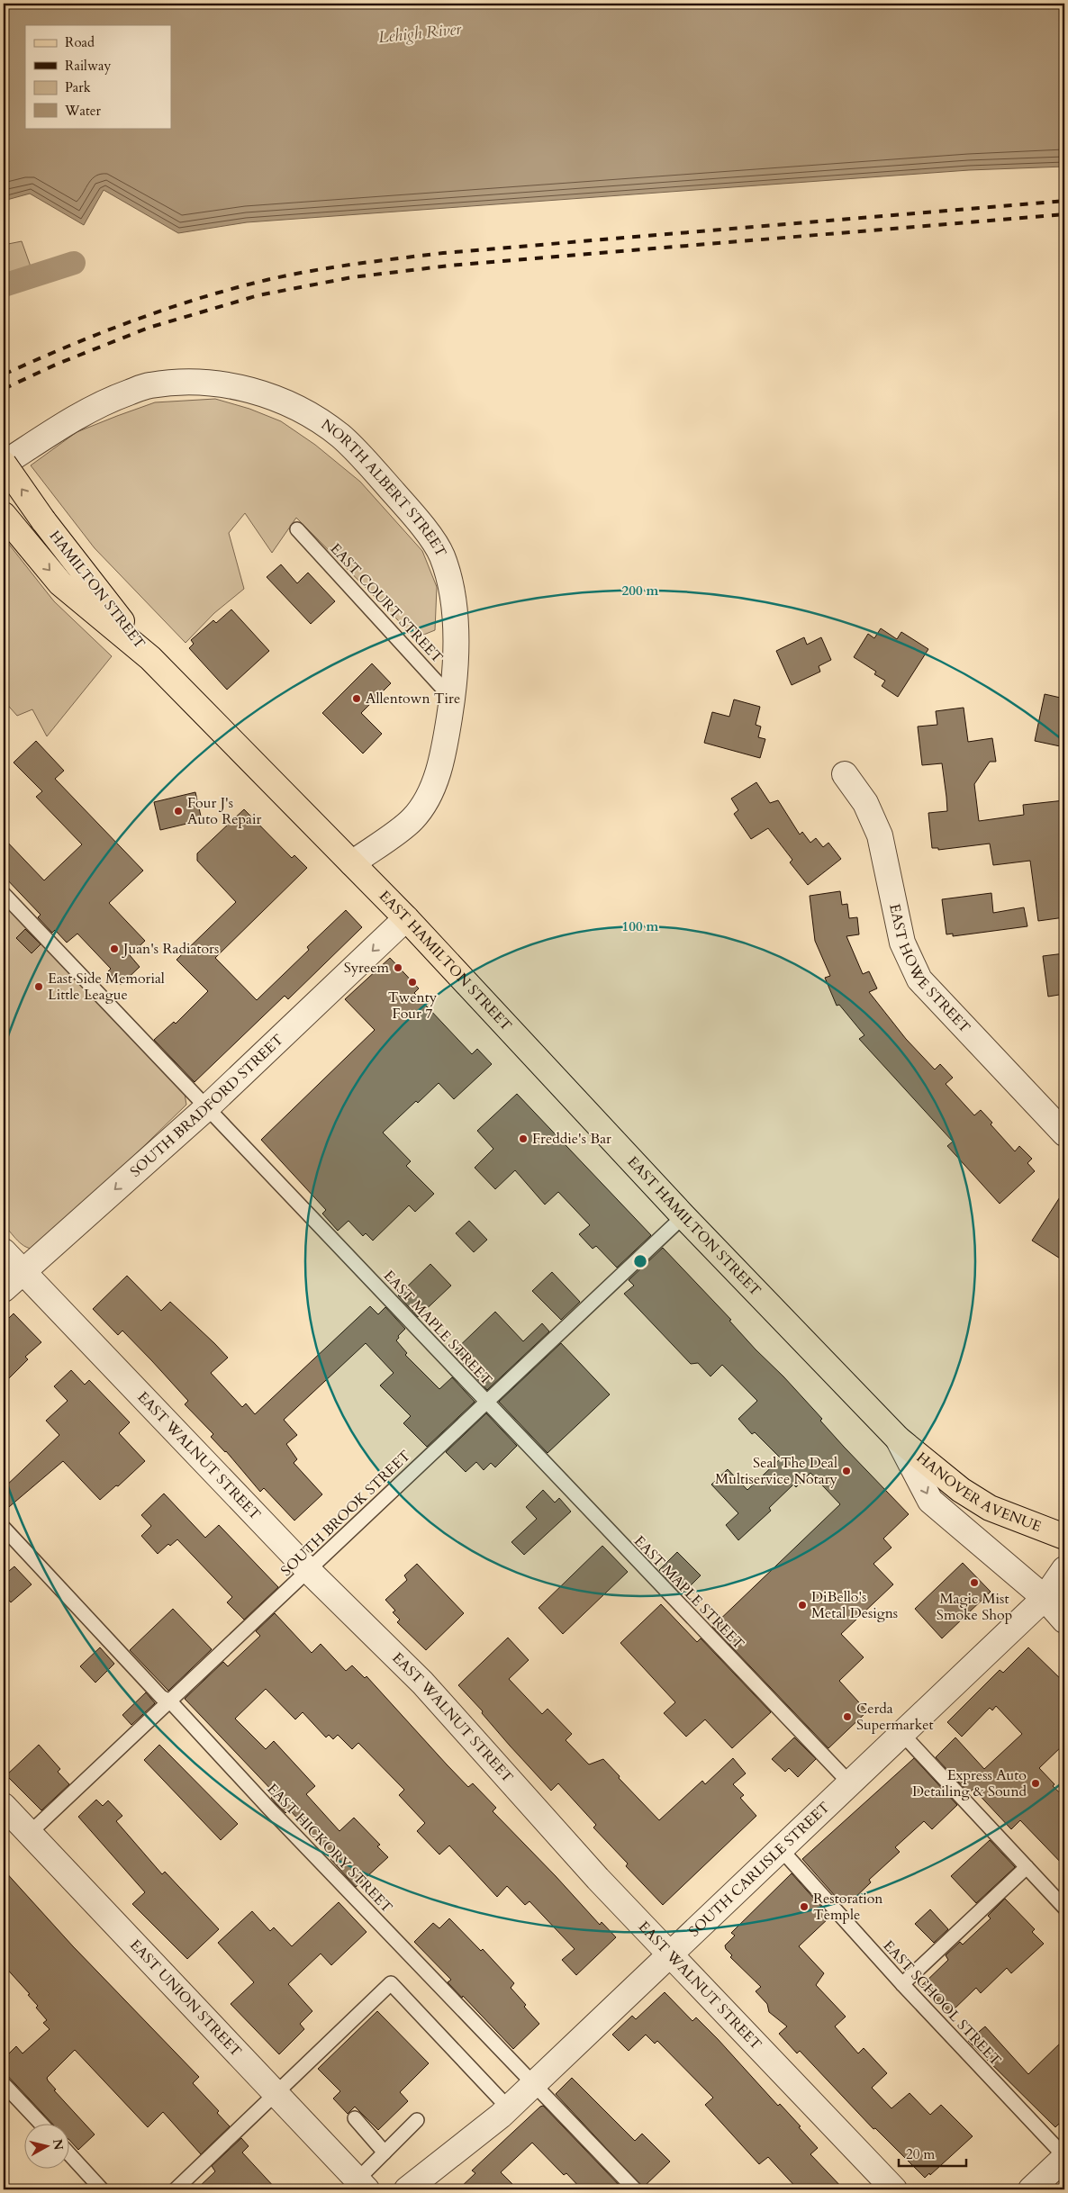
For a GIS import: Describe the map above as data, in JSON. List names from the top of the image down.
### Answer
{
  "streets": {
    "main road": ["HAMILTON STREET", "EAST HAMILTON STREET", "HANOVER AVENUE"],
    "street": [
      "NORTH ALBERT STREET",
      "EAST HOWE STREET",
      "SOUTH BRADFORD STREET",
      "EAST WALNUT STREET",
      "SOUTH CARLISLE STREET",
      "EAST UNION STREET"
    ],
    "lane": [
      "EAST COURT STREET",
      "EAST MAPLE STREET",
      "SOUTH BROOK STREET",
      "EAST HICKORY STREET",
      "EAST SCHOOL STREET"
    ]
  },
  "crossings": [
    ["NORTH ALBERT STREET", "HAMILTON STREET"],
    ["NORTH ALBERT STREET", "EAST COURT STREET"],
    ["NORTH ALBERT STREET", "EAST HAMILTON STREET"],
    ["HAMILTON STREET", "EAST HAMILTON STREET"],
    ["EAST HAMILTON STREET", "SOUTH BRADFORD STREET"],
    ["EAST HAMILTON STREET", "HANOVER AVENUE"],
    ["EAST HAMILTON STREET", "SOUTH BROOK STREET"],
    ["EAST HAMILTON STREET", "SOUTH CARLISLE STREET"],
    ["SOUTH BRADFORD STREET", "EAST MAPLE STREET"],
    ["SOUTH BRADFORD STREET", "EAST WALNUT STREET"],
    ["EAST MAPLE STREET", "SOUTH BROOK STREET"],
    ["EAST MAPLE STREET", "SOUTH CARLISLE STREET"],
    ["EAST WALNUT STREET", "SOUTH BROOK STREET"],
    ["EAST WALNUT STREET", "SOUTH CARLISLE STREET"],
    ["SOUTH BROOK STREET", "EAST HICKORY STREET"],
    ["SOUTH BROOK STREET", "EAST UNION STREET"],
    ["EAST HICKORY STREET", "SOUTH CARLISLE STREET"],
    ["SOUTH CARLISLE STREET", "EAST SCHOOL STREET"]
  ],
  "one_way": ["SOUTH BRADFORD STREET"],
  "water": ["Lehigh River"],
  "places": [
    "Allentown Tire",
    "Four J's Auto Repair",
    "Juan's Radiators",
    "Syreem",
    "Twenty Four 7",
    "East Side Memorial Little League",
    "Freddie's Bar",
    "Seal The Deal Multiservice Notary",
    "Magic Mist Smoke Shop",
    "DiBello's Metal Designs",
    "Cerda Supermarket",
    "Express Auto Detailing & Sound",
    "Restoration Temple"
  ],
  "legend": [
    "Road",
    "Railway",
    "Park",
    "Water"
  ],
  "scale_bar": "20 m",
  "north": "right",
  "rings": ["200 m", "100 m"]
}
